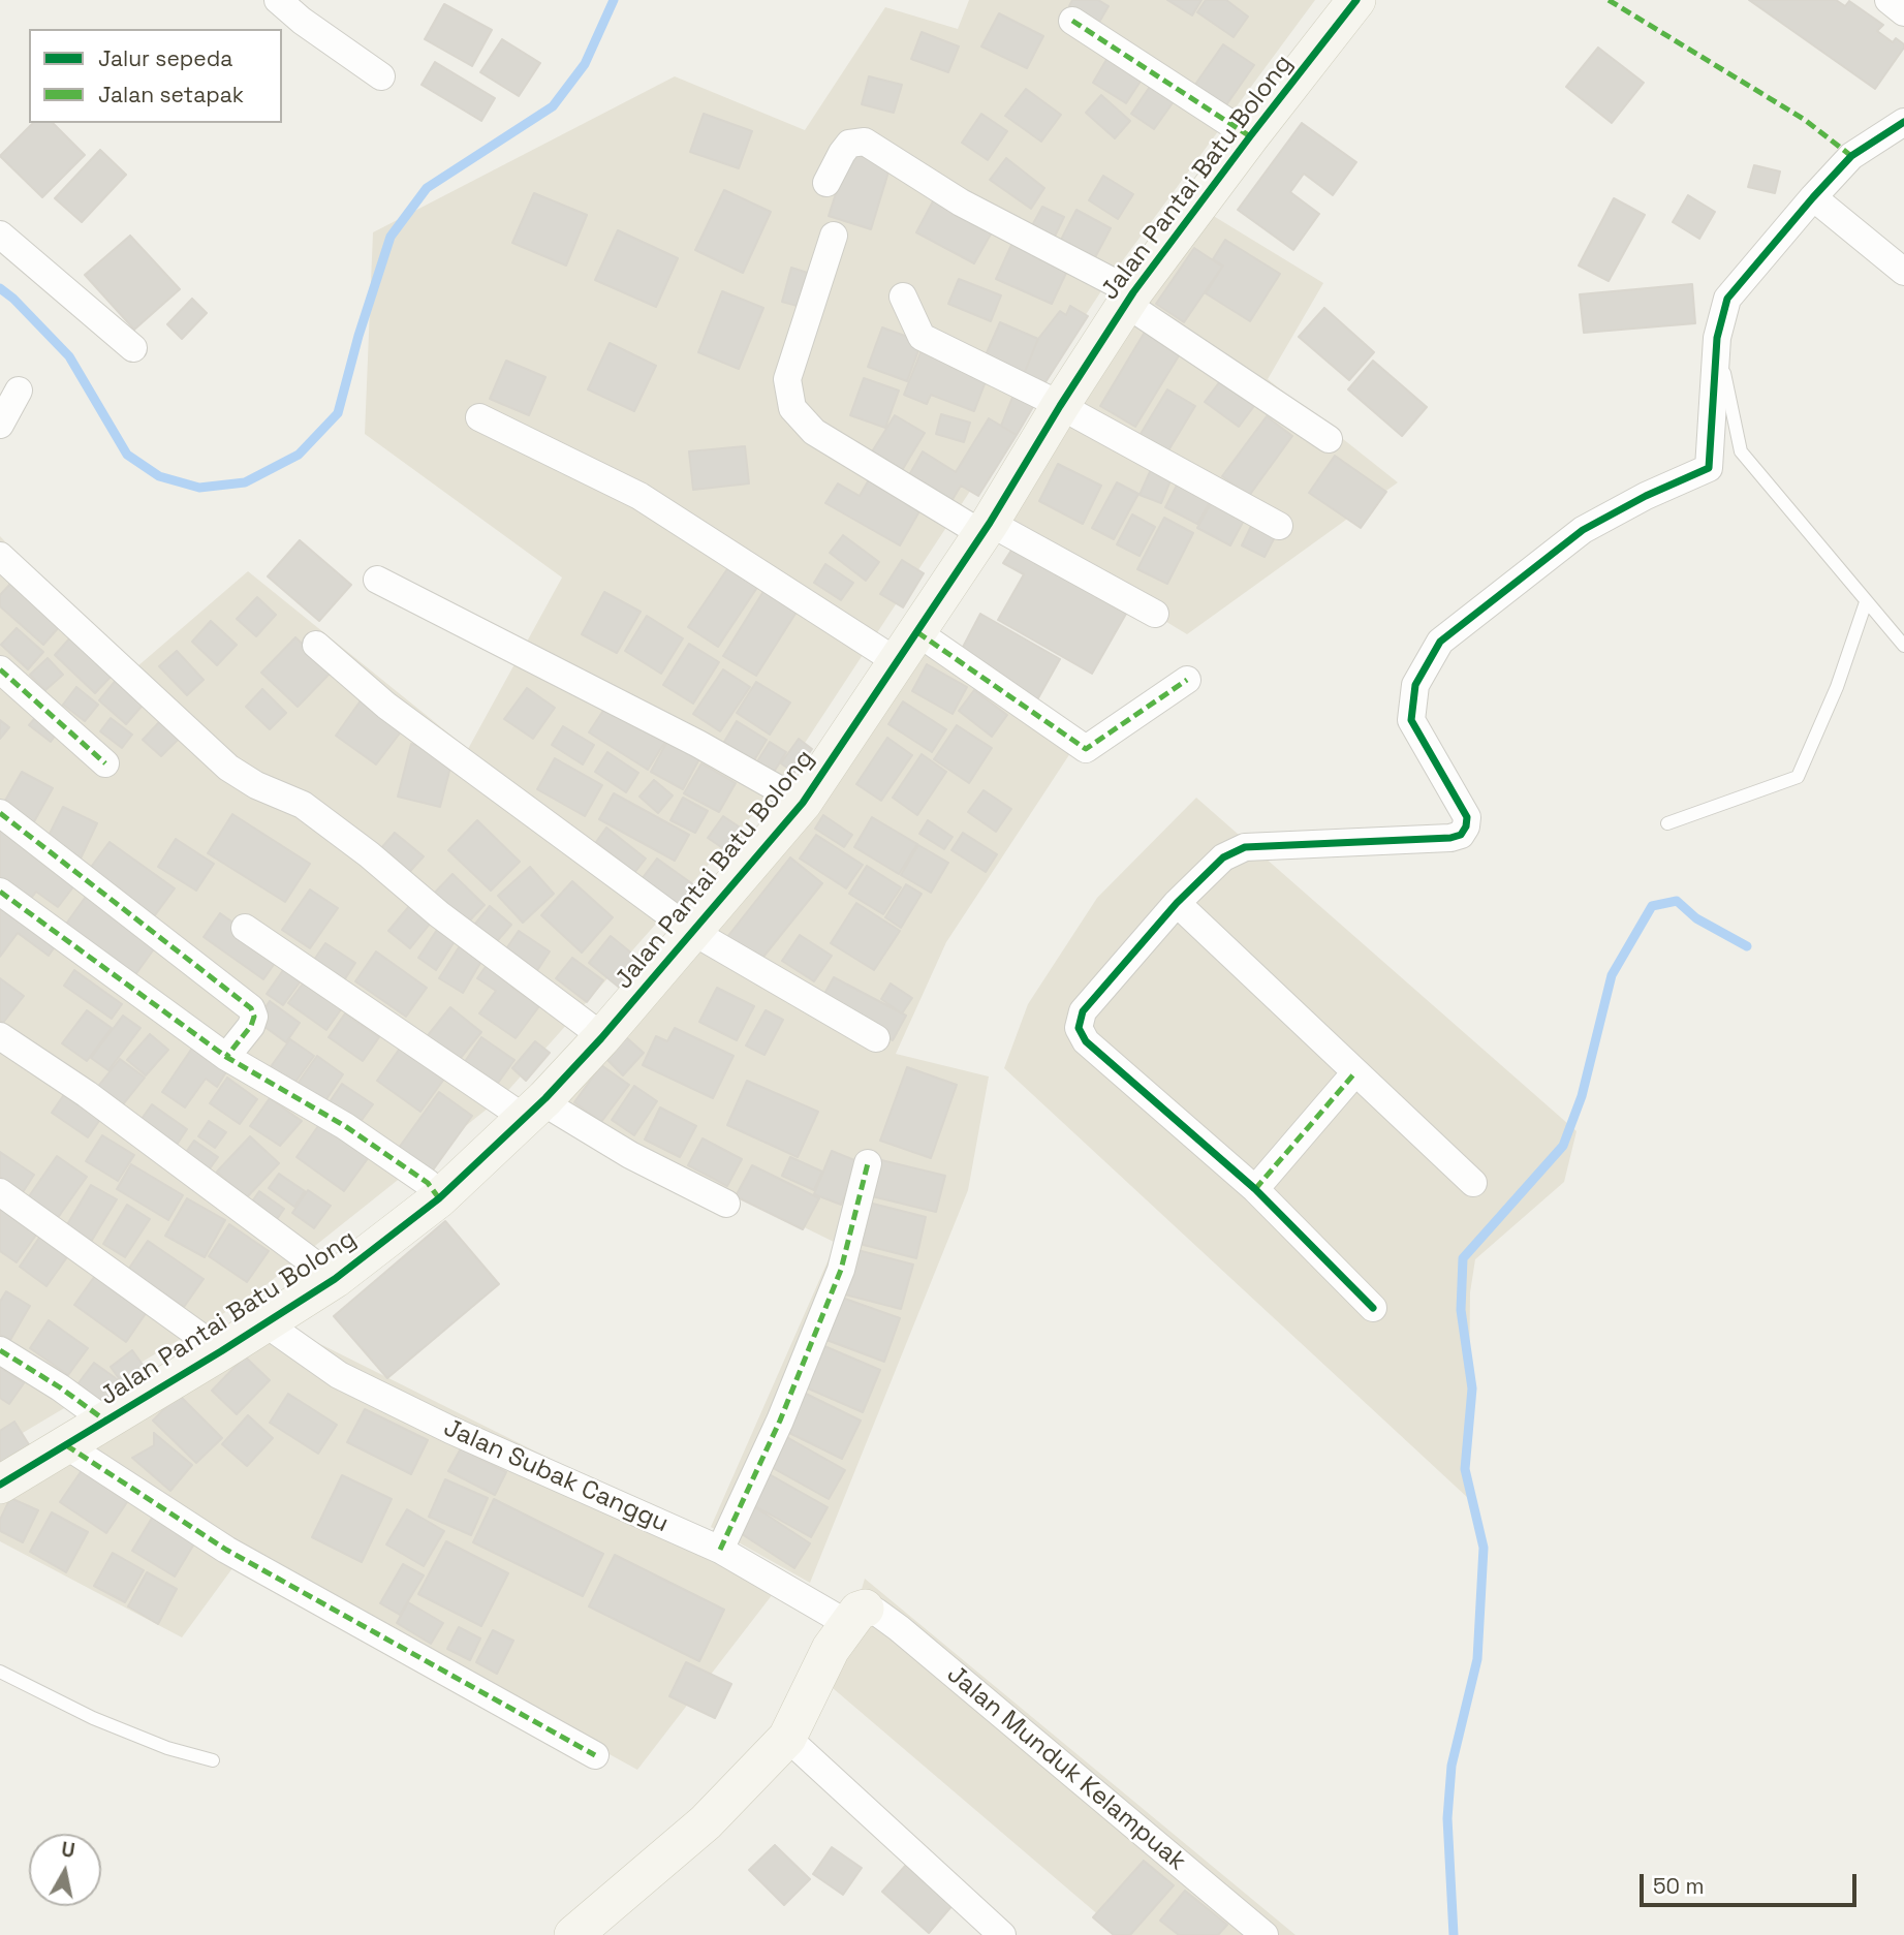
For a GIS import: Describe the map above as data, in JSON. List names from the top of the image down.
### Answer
{
  "streets": {
    "street": ["Jalan Pantai Batu Bolong", "Jalan Subak Canggu", "Jalan Munduk Kelampuak"]
  },
  "crossings": [
    ["Jalan Pantai Batu Bolong", "Jalan Subak Canggu"],
    ["Jalan Subak Canggu", "Jalan Munduk Kelampuak"]
  ],
  "legend": ["Jalur sepeda", "Jalan setapak"],
  "scale_bar": "50 m",
  "north": "top"
}
